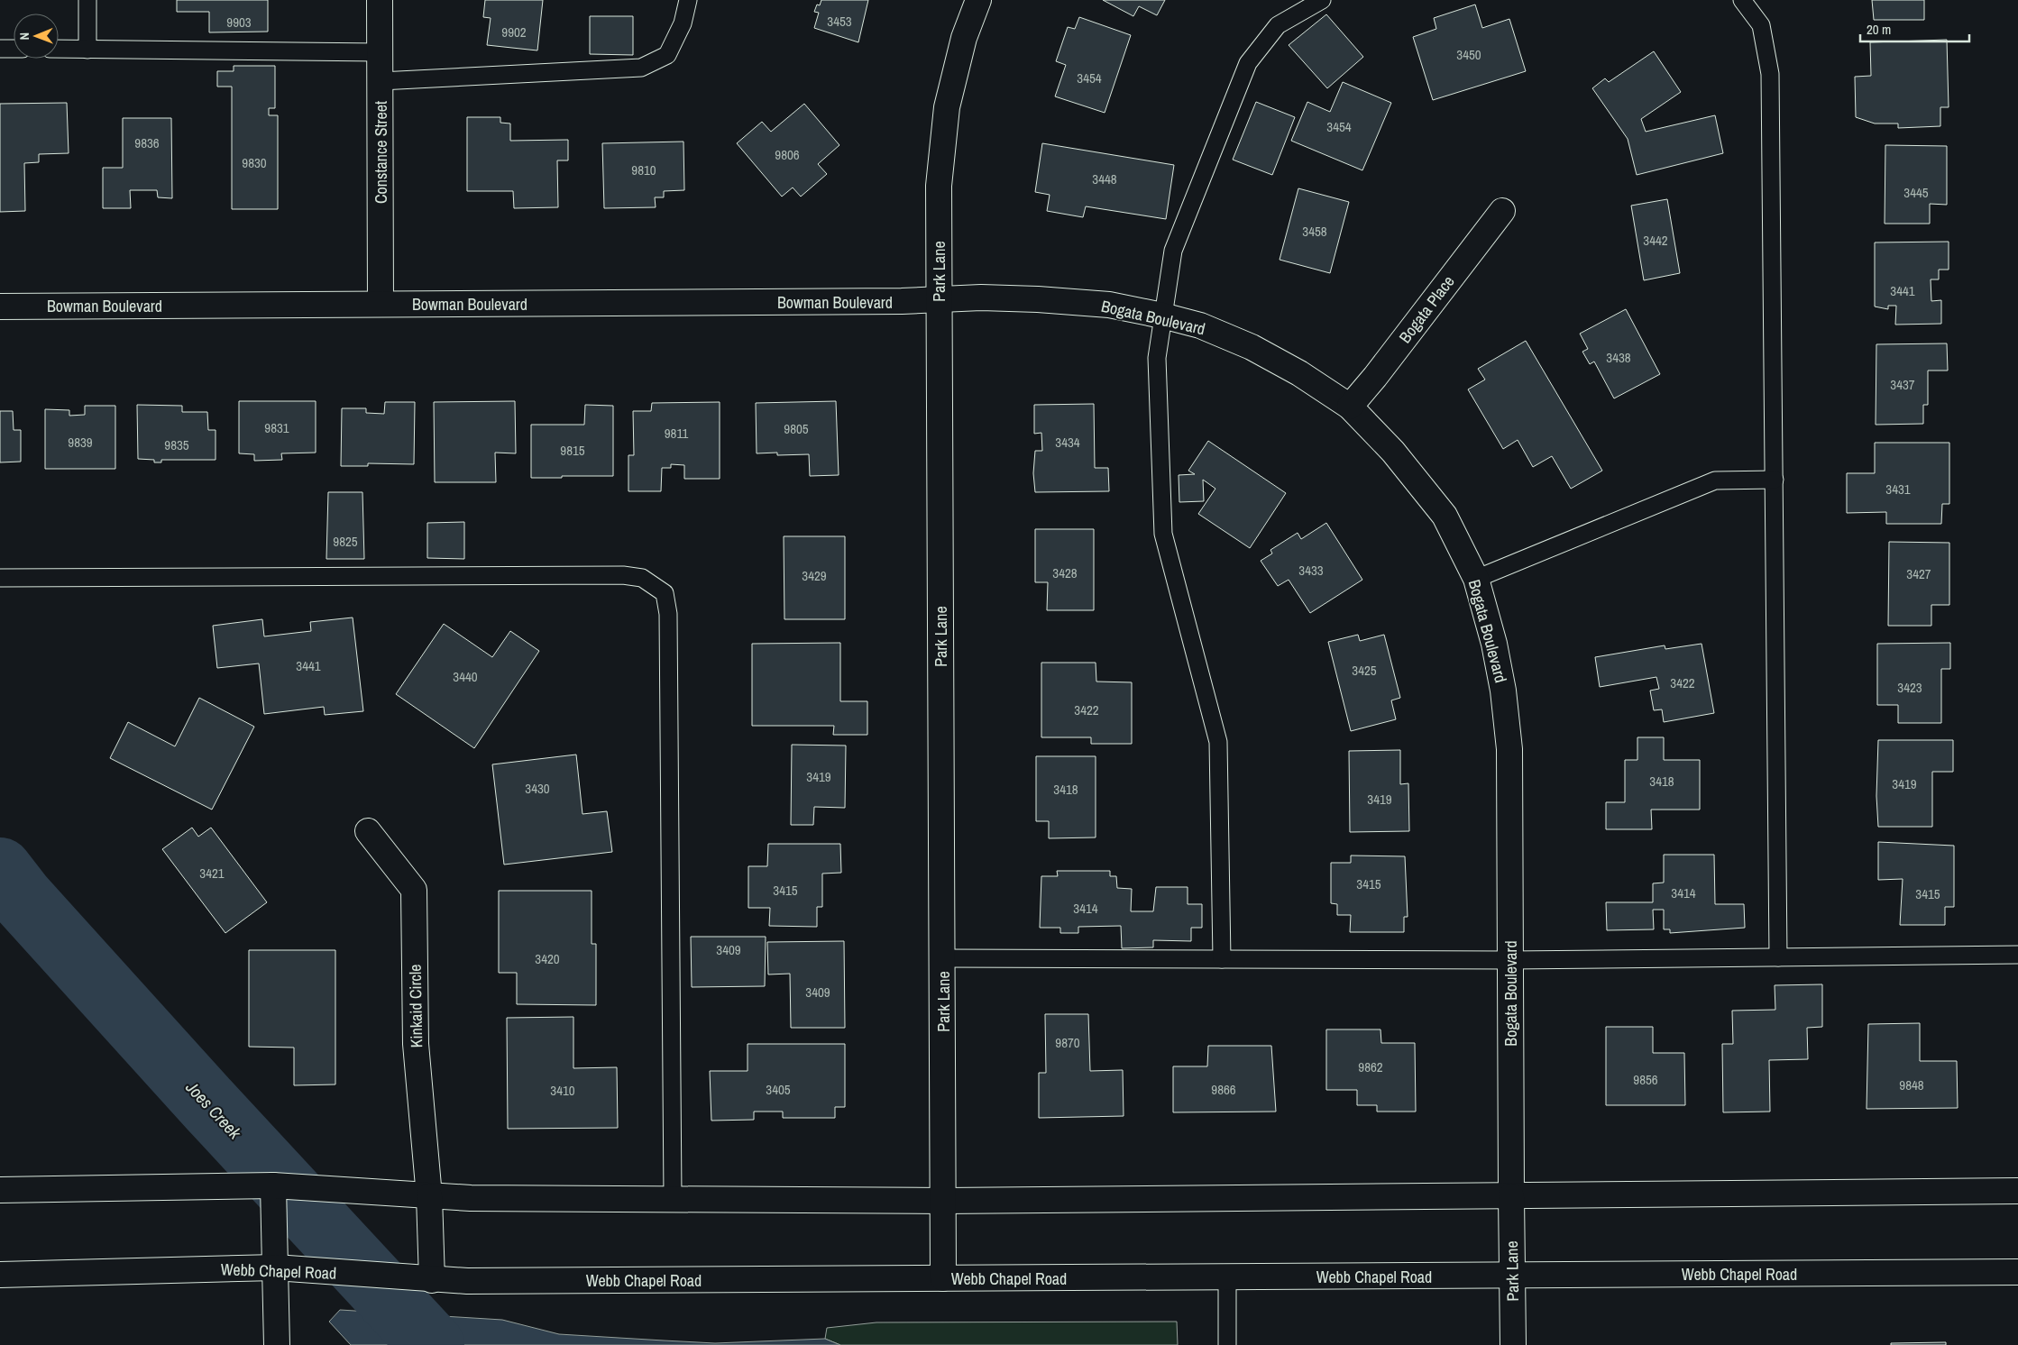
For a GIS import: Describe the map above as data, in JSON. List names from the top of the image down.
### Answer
{
  "streets": {
    "street": [
      "Constance Street",
      "Park Lane",
      "Bowman Boulevard",
      "Bogata Place",
      "Bogata Boulevard",
      "Kinkaid Circle",
      "Webb Chapel Road"
    ]
  },
  "crossings": [
    ["Constance Street", "Bowman Boulevard"],
    ["Park Lane", "Bowman Boulevard"],
    ["Park Lane", "Bogata Boulevard"],
    ["Park Lane", "Webb Chapel Road"],
    ["Bowman Boulevard", "Bogata Boulevard"],
    ["Bogata Place", "Bogata Boulevard"],
    ["Kinkaid Circle", "Webb Chapel Road"]
  ],
  "water": ["Joes Creek"],
  "house_numbers": [
    "3453",
    "9903",
    "9902",
    "3450",
    "3454",
    "3454",
    "9836",
    "9806",
    "9830",
    "9810",
    "3448",
    "3445",
    "3458",
    "3442",
    "3441",
    "3438",
    "3437",
    "9831",
    "9805",
    "9811",
    "9839",
    "3434",
    "9835",
    "9815",
    "3431",
    "9825",
    "3433",
    "3428",
    "3427",
    "3429",
    "3441",
    "3425",
    "3440",
    "3422",
    "3423",
    "3422",
    "3419",
    "3418",
    "3419",
    "3430",
    "3418",
    "3419",
    "3421",
    "3415",
    "3415",
    "3414",
    "3415",
    "3414",
    "3409",
    "3420",
    "3409",
    "9870",
    "9862",
    "9856",
    "9848",
    "3405",
    "9866",
    "3410"
  ],
  "scale_bar": "20 m",
  "north": "left"
}
